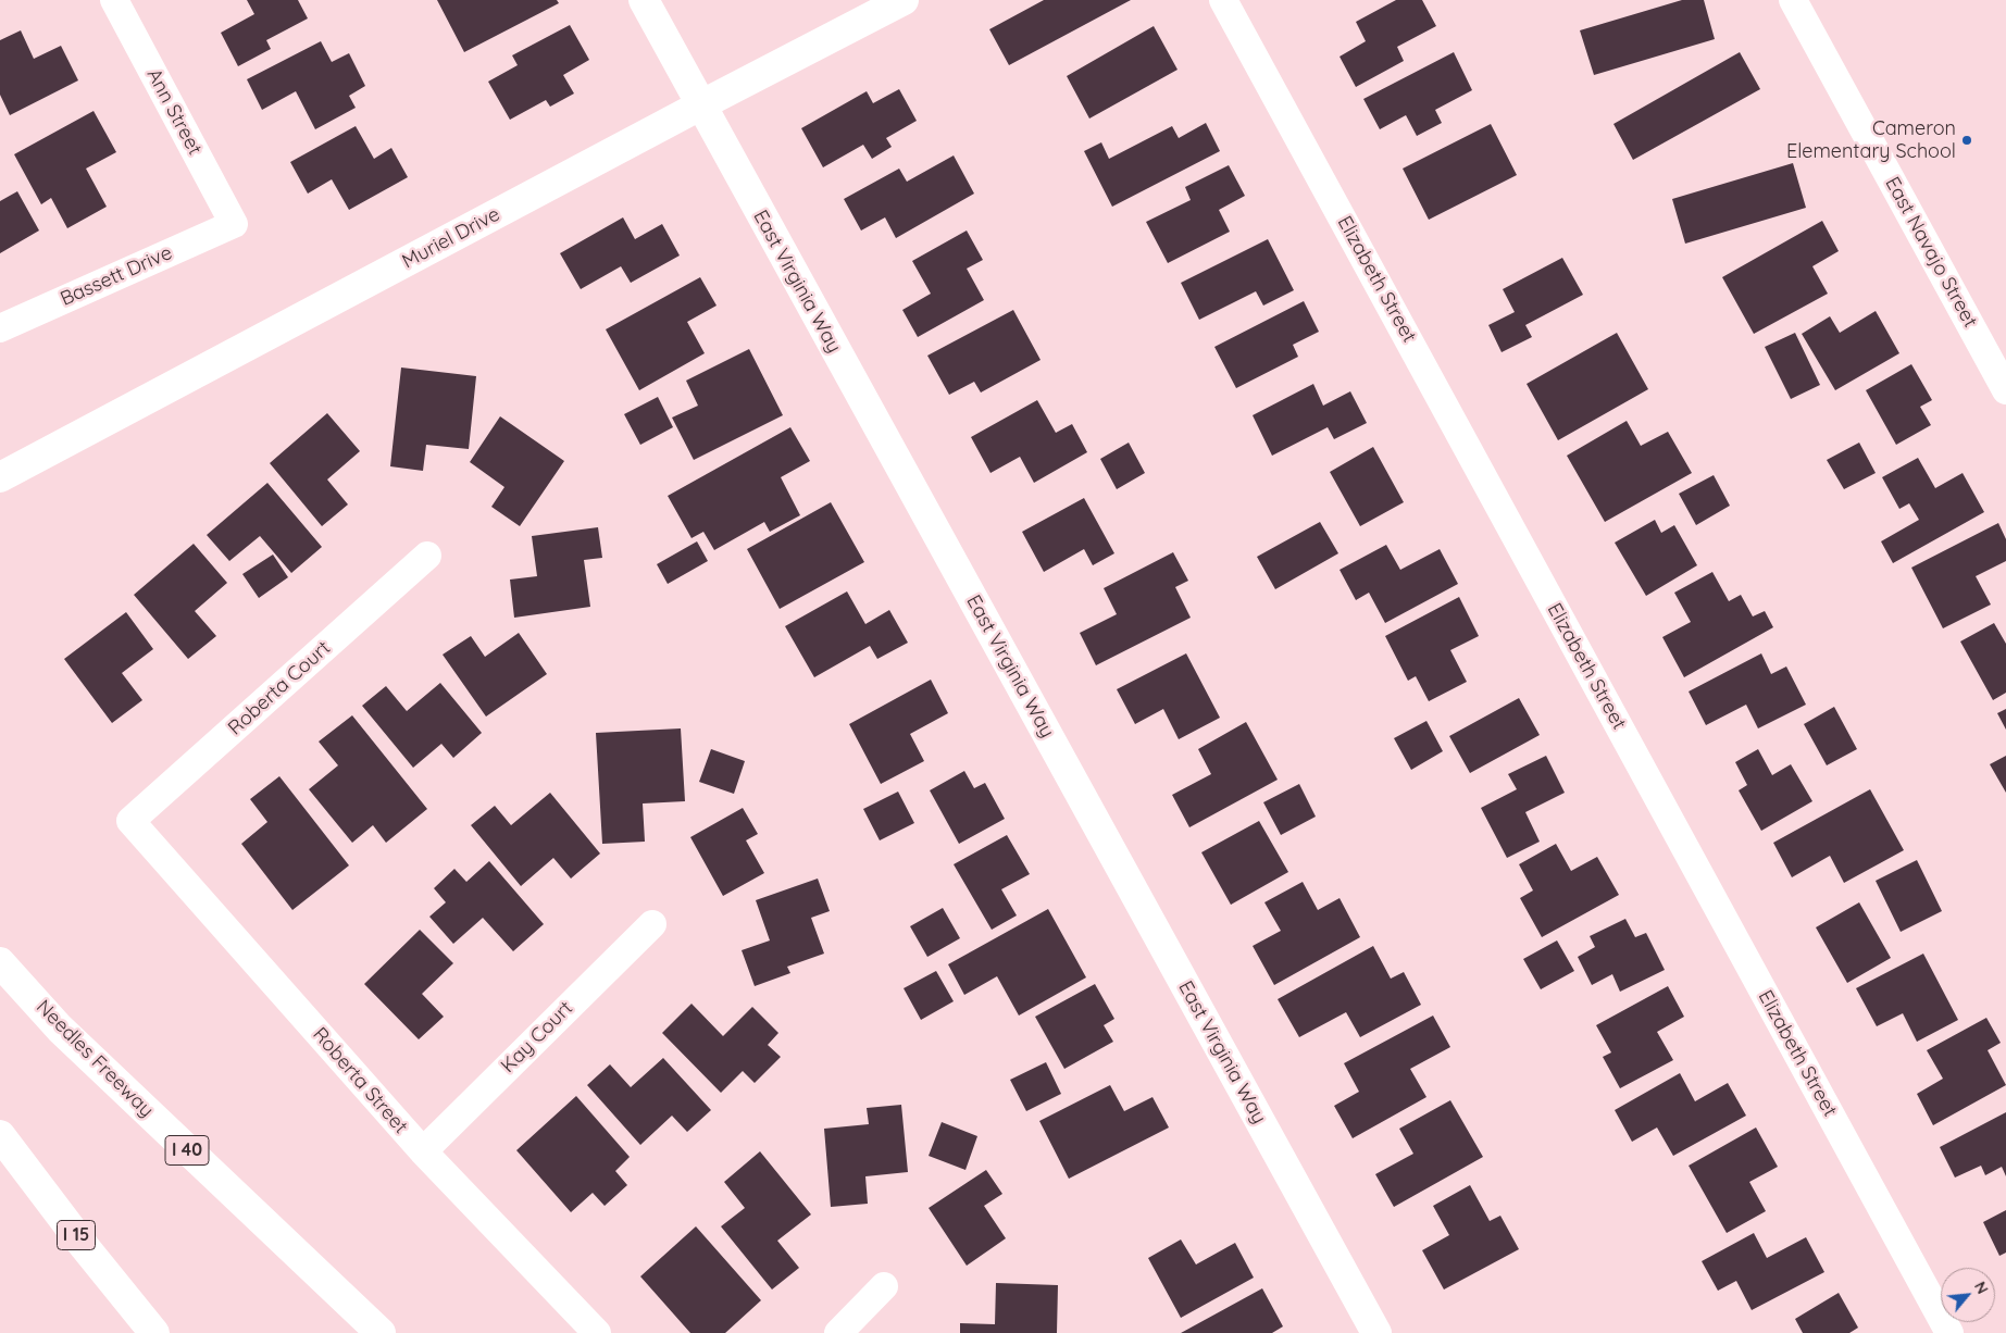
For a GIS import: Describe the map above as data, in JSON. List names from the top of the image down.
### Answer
{
  "streets": {
    "main road": [
      "Muriel Drive",
      "East Virginia Way",
      "Needles Freeway",
      "I 40",
      "I 15"
    ],
    "street": [
      "Ann Street",
      "East Navajo Street",
      "Bassett Drive",
      "Elizabeth Street",
      "Roberta Court",
      "Kay Court",
      "Roberta Street"
    ]
  },
  "crossings": [
    ["Ann Street", "Bassett Drive"],
    ["Muriel Drive", "East Virginia Way"],
    ["Roberta Court", "Roberta Street"],
    ["Kay Court", "Roberta Street"]
  ],
  "places": ["Cameron Elementary School"],
  "north": "top right"
}
